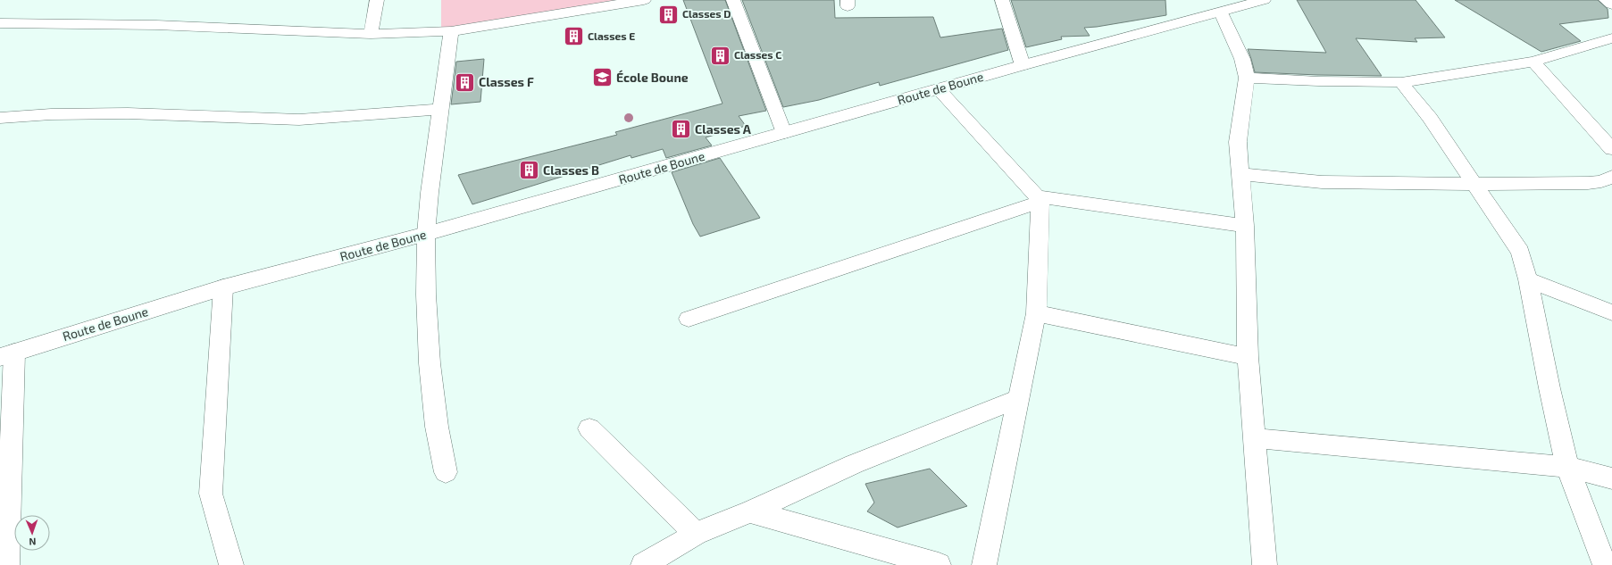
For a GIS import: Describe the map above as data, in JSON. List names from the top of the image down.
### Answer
{
  "streets": {
    "street": ["Route de Boune"]
  },
  "places": {
    "building": [
      "Classes D",
      "Classes E",
      "Classes C",
      "Classes F",
      "Classes A",
      "Classes B"
    ],
    "school or university": ["École Boune"]
  },
  "north": "bottom"
}
